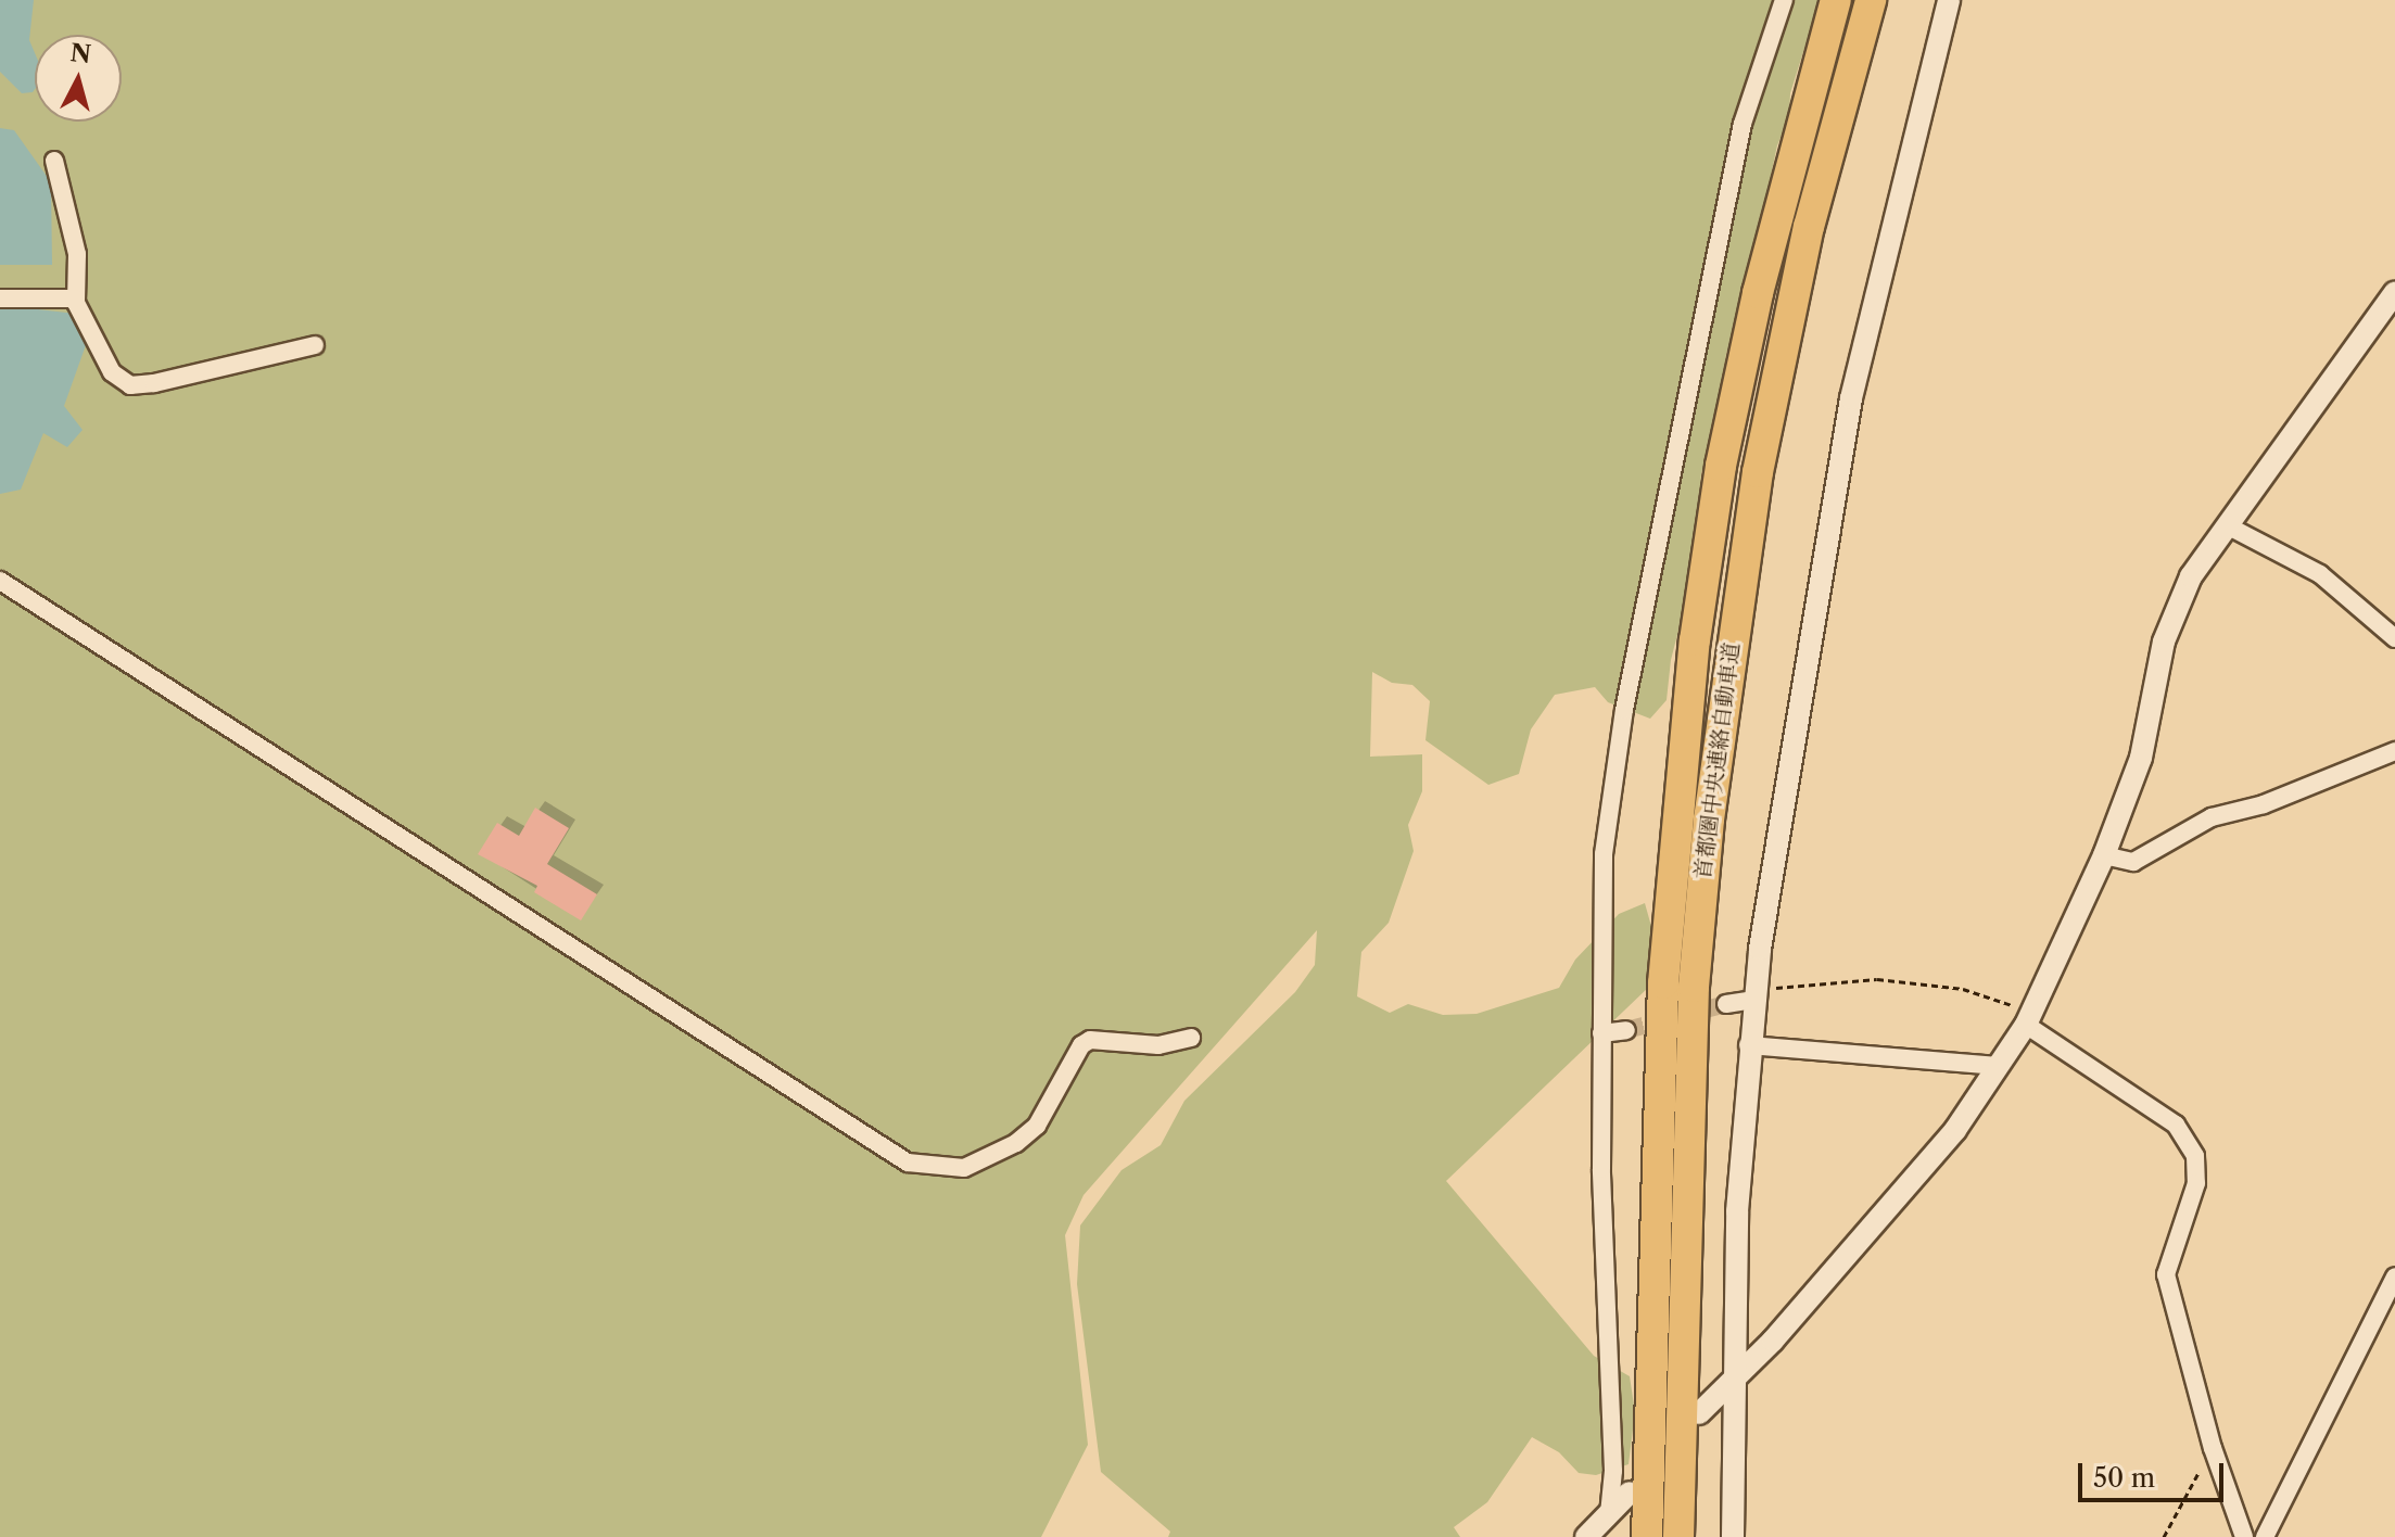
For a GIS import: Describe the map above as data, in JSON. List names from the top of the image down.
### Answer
{
  "streets": {
    "highway": ["首都圏中央連絡自動車道"]
  },
  "scale_bar": "50 m",
  "north": "top"
}
